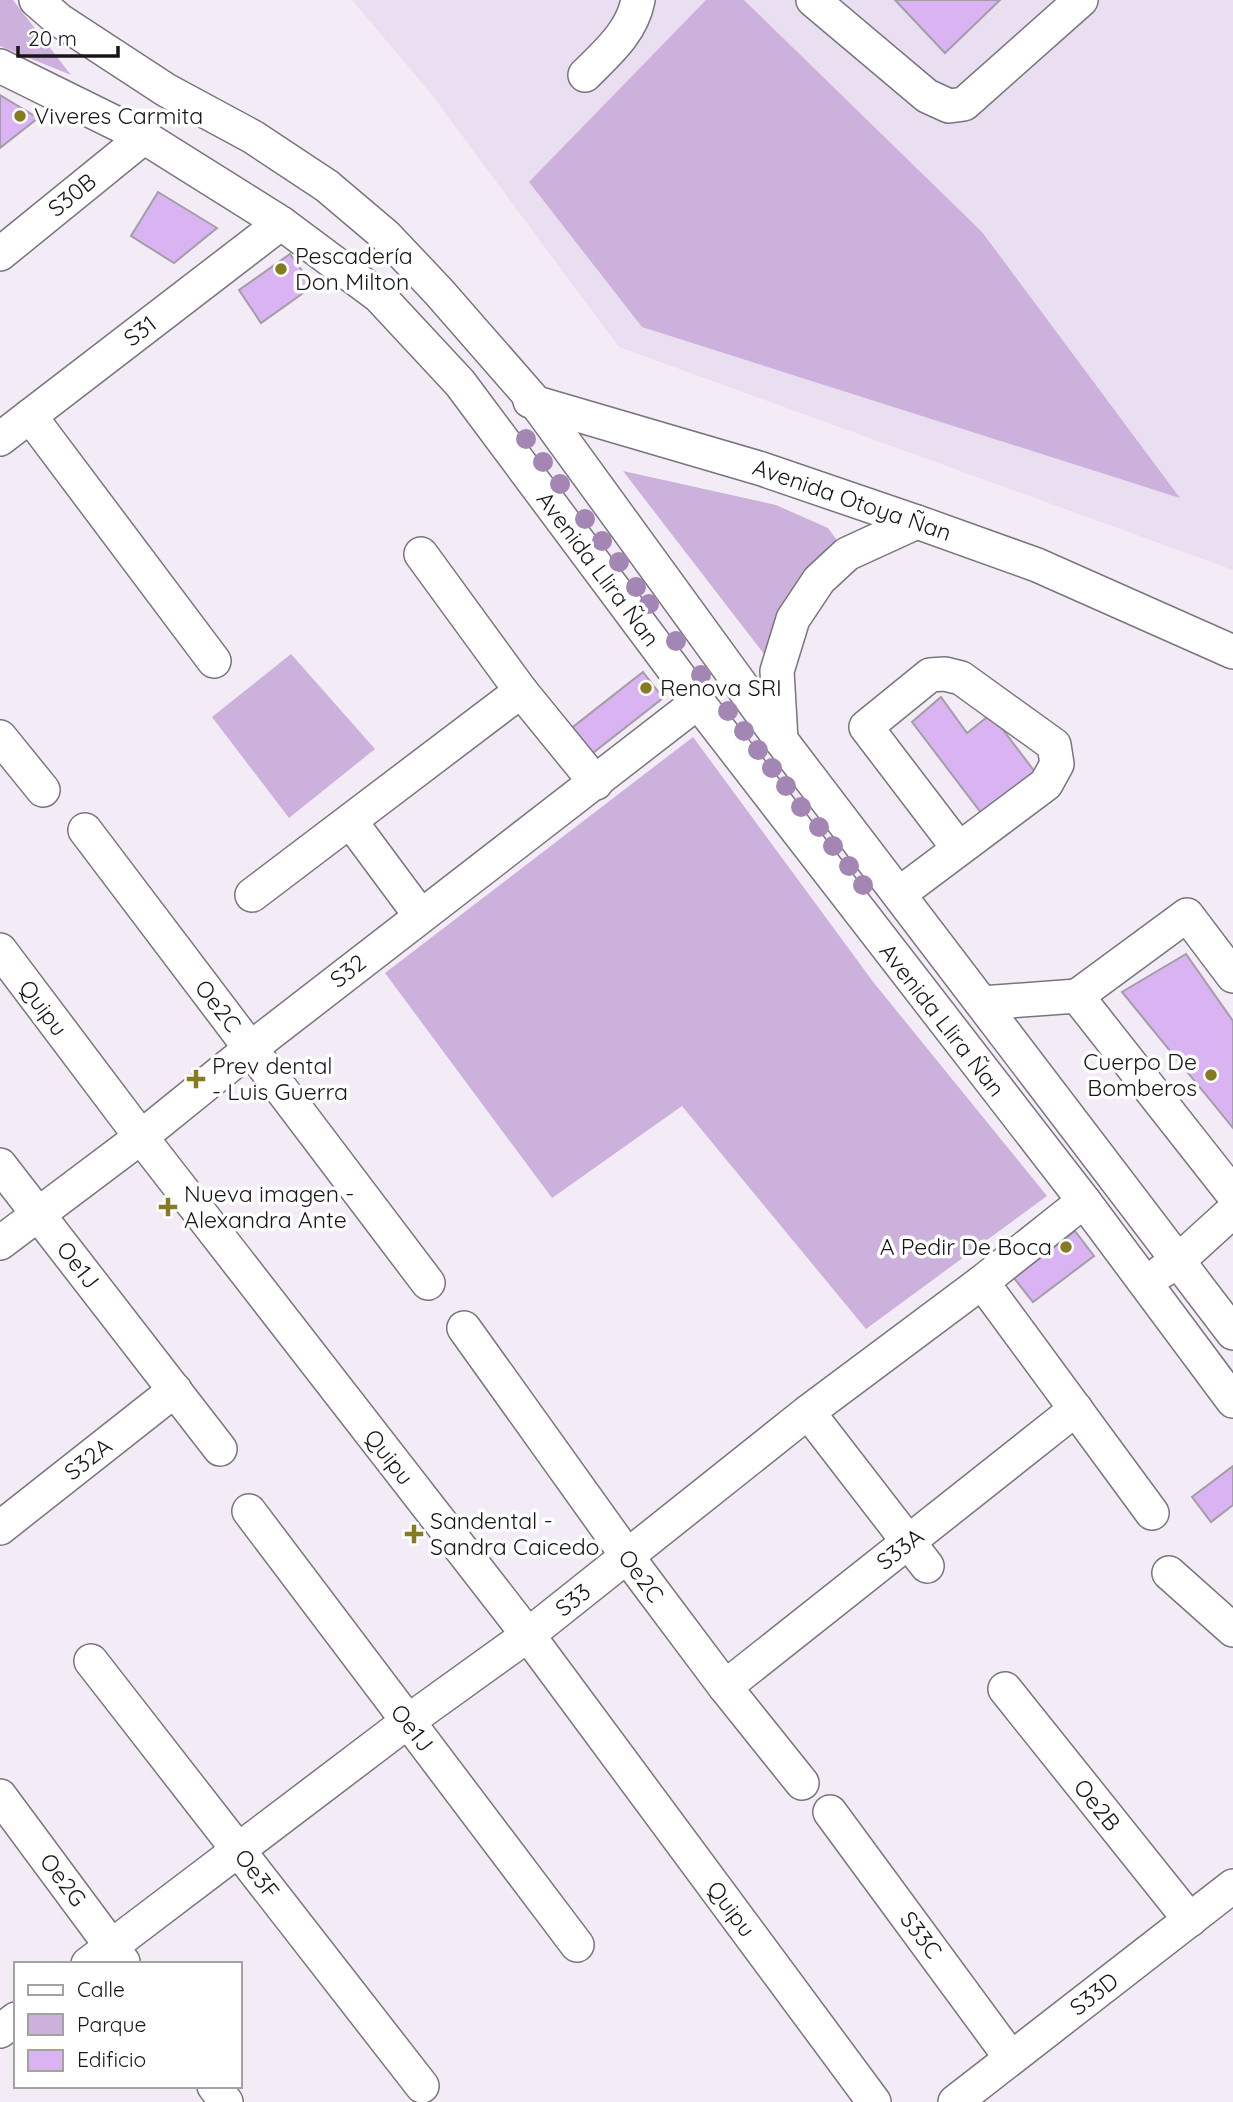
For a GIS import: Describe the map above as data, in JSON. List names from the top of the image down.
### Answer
{
  "streets": {
    "street": [
      "S30B",
      "S31",
      "Avenida Otoya Ñan",
      "Avenida Llira Ñan",
      "S32",
      "Oe2C",
      "Quipu",
      "Oe1J",
      "S32A",
      "S33A",
      "S33",
      "Oe2B",
      "Oe3F",
      "Oe2G",
      "S33C",
      "S33D"
    ]
  },
  "crossings": [
    ["S30B", "Avenida Llira Ñan"],
    ["S31", "Avenida Llira Ñan"],
    ["Avenida Otoya Ñan", "Avenida Llira Ñan"],
    ["Avenida Llira Ñan", "S32"],
    ["Avenida Llira Ñan", "S33"],
    ["S32", "Oe2C"],
    ["S32", "Quipu"],
    ["S32", "Oe1J"],
    ["Oe2C", "S33A"],
    ["Oe2C", "S33"],
    ["Quipu", "S33"],
    ["Oe1J", "S32A"],
    ["Oe1J", "S33"],
    ["S33", "Oe3F"],
    ["S33", "Oe2G"],
    ["Oe2B", "S33D"],
    ["S33C", "S33D"]
  ],
  "places": {
    "other": [
      "Viveres Carmita",
      "Pescadería Don Milton",
      "Renova SRI",
      "Cuerpo De Bomberos",
      "A Pedir De Boca"
    ],
    "health": ["Prev dental - Luis Guerra", "Nueva imagen - Alexandra Ante", "Sandental - Sandra Caicedo"]
  },
  "legend": ["Calle", "Parque", "Edificio"],
  "scale_bar": "20 m"
}
